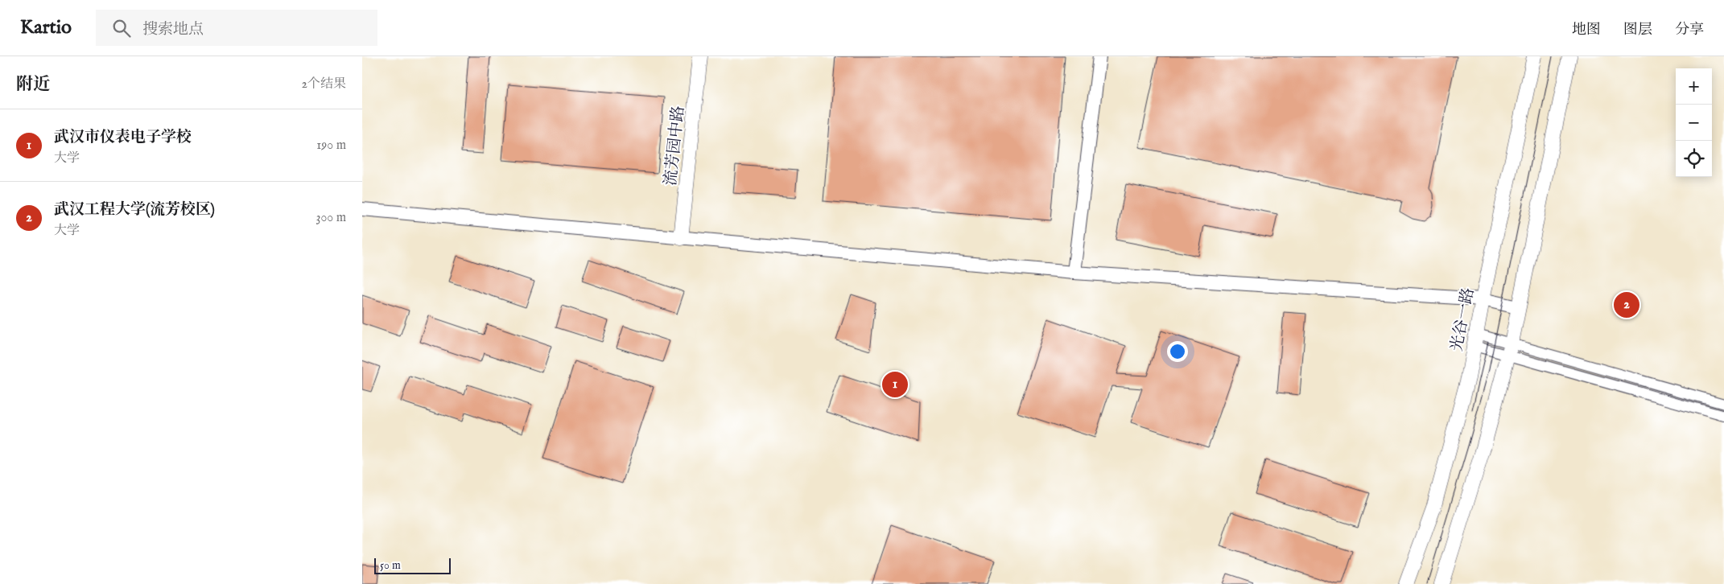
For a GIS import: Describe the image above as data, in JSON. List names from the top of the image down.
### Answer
{
  "streets": {
    "main road": ["流芳园中路", "光谷一路"]
  },
  "scale_bar": "50 m",
  "page": {
    "header": "Kartio",
    "search": "搜索地点",
    "nav": ["地图", "图层", "分享"],
    "heading": ["附近", "2个结果"],
    "map_buttons": ["+", "−"],
    "list": [
      {
        "mark": "1",
        "name": "武汉市仪表电子学校",
        "note": "大学",
        "value": "190 m"
      },
      {
        "mark": "2",
        "name": "武汉工程大学(流芳校区)",
        "note": "大学",
        "value": "300 m"
      }
    ],
    "pins": ["2", "1"],
    "scale": "50 m"
  }
}
